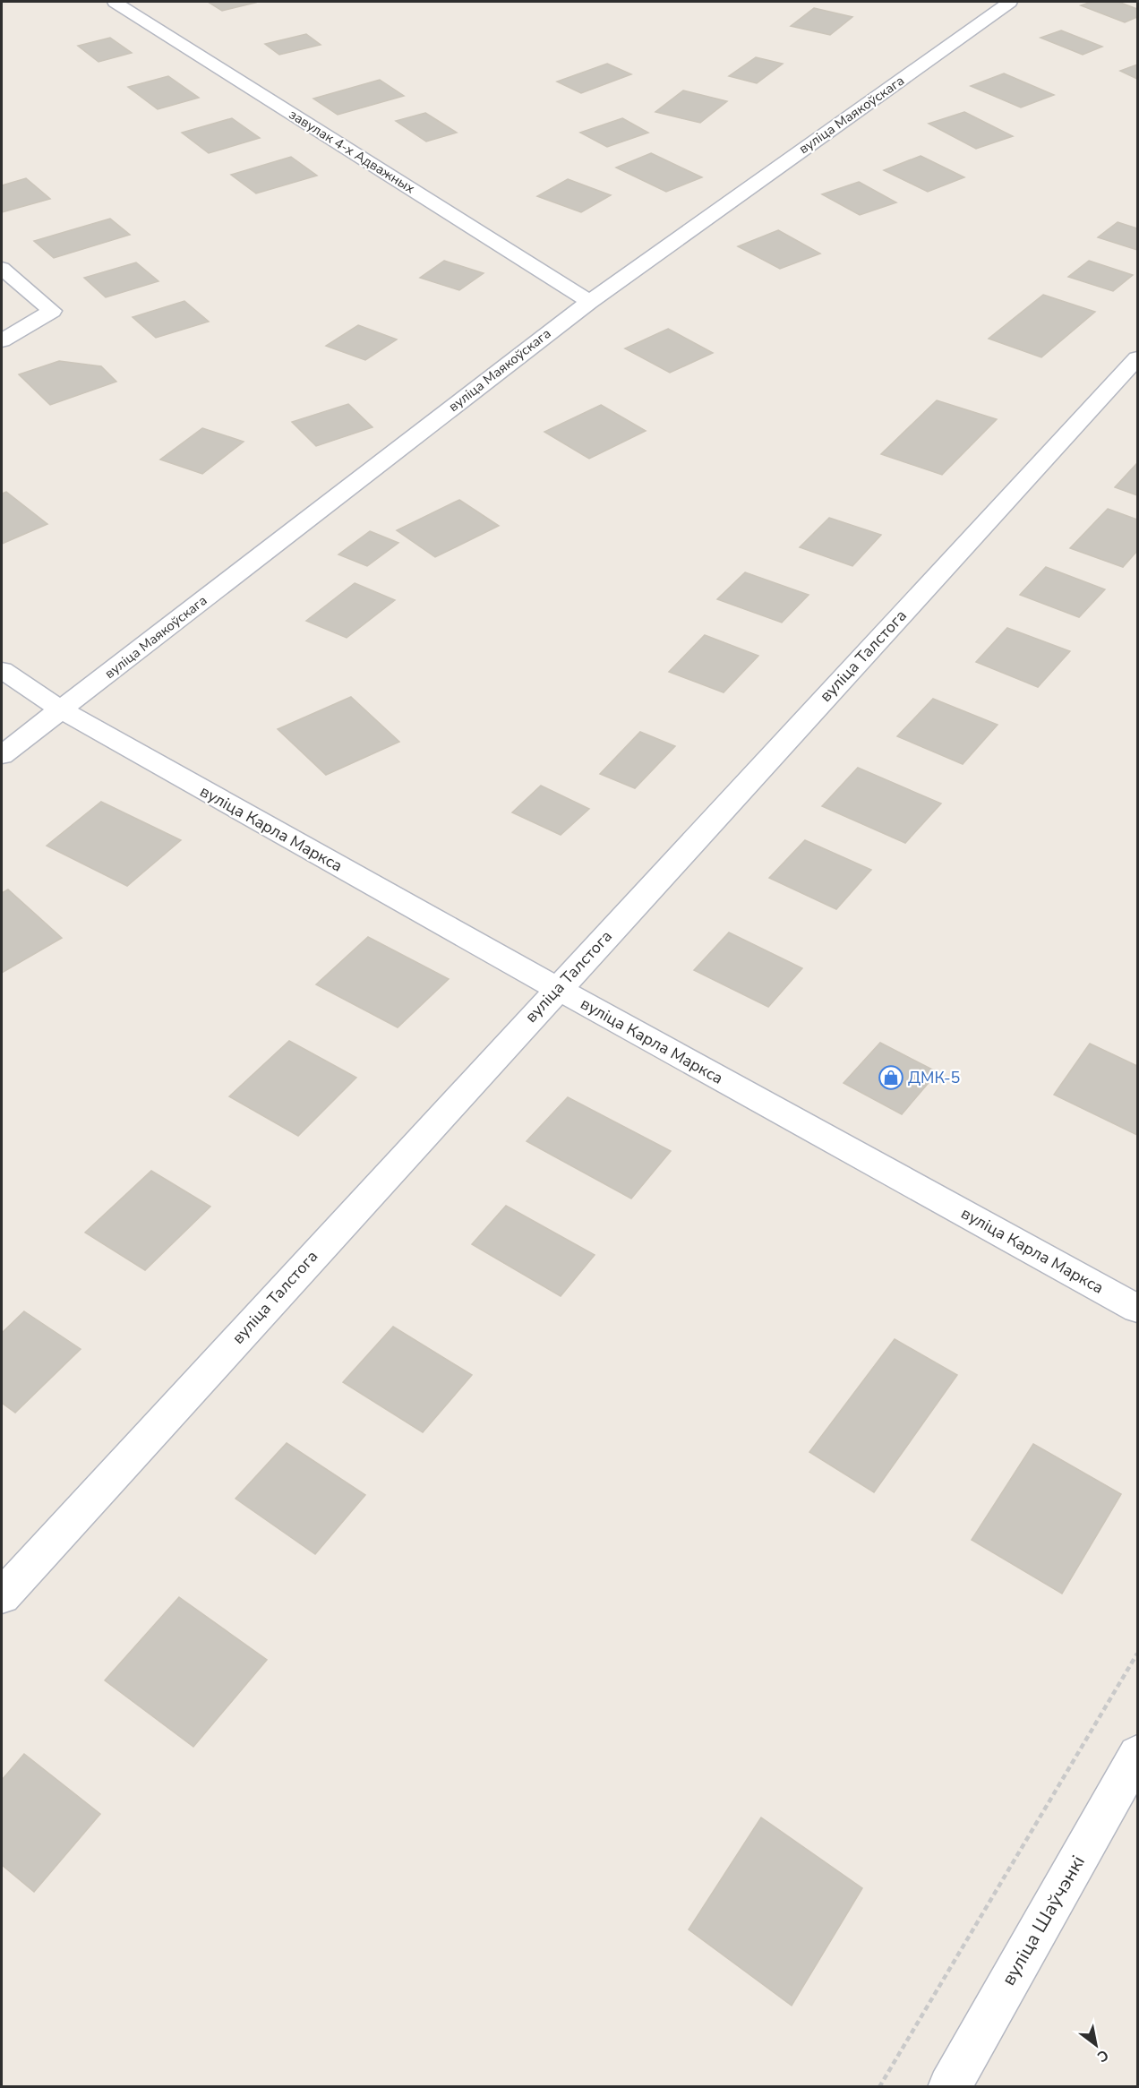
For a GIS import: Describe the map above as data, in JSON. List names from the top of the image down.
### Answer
{
  "streets": {
    "street": [
      "вуліца Маякоўскага",
      "завулак 4-х Адважных",
      "вуліца Талстога",
      "вуліца Карла Маркса",
      "вуліца Шаўчэнкі"
    ]
  },
  "crossings": [
    ["вуліца Маякоўскага", "завулак 4-х Адважных"],
    ["вуліца Маякоўскага", "вуліца Карла Маркса"],
    ["вуліца Талстога", "вуліца Карла Маркса"]
  ],
  "places": {
    "shop": ["ДМК-5"]
  },
  "north": "bottom right"
}
